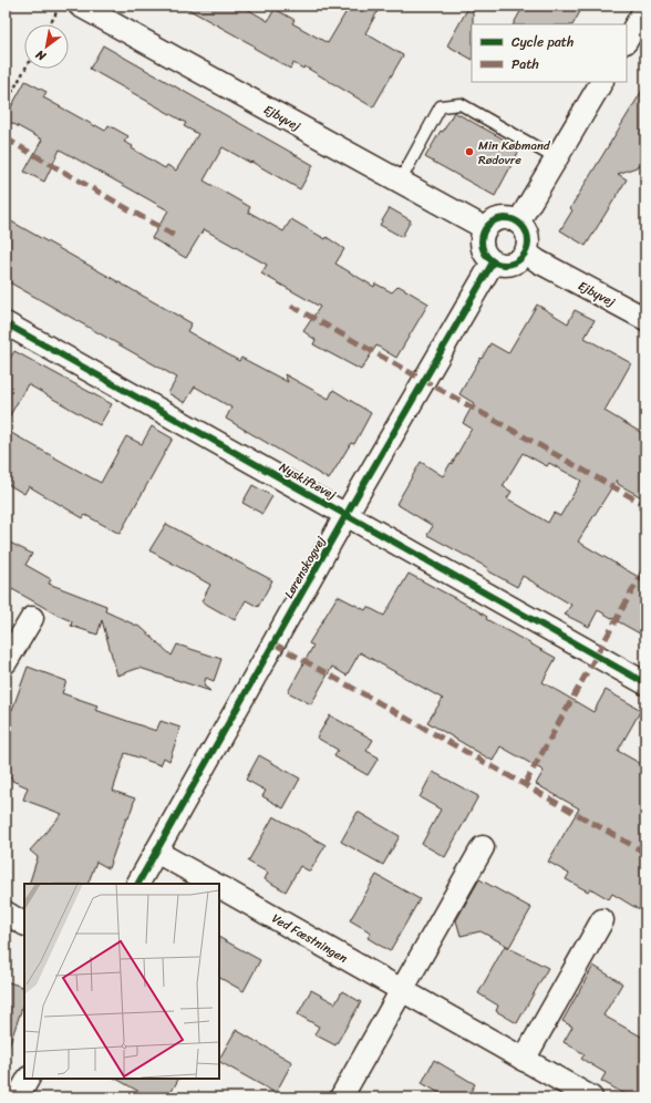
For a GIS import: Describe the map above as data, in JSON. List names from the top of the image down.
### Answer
{
  "streets": {
    "street": [
      "Ejbyvej",
      "Nyskiftevej",
      "Lørenskogvej",
      "Ved Fæstningen"
    ]
  },
  "crossings": [
    ["Ejbyvej", "Lørenskogvej"],
    ["Nyskiftevej", "Lørenskogvej"],
    ["Lørenskogvej", "Ved Fæstningen"]
  ],
  "places": ["Min Købmand Rødovre"],
  "legend": ["Cycle path", "Path"],
  "north": "bottom left"
}
